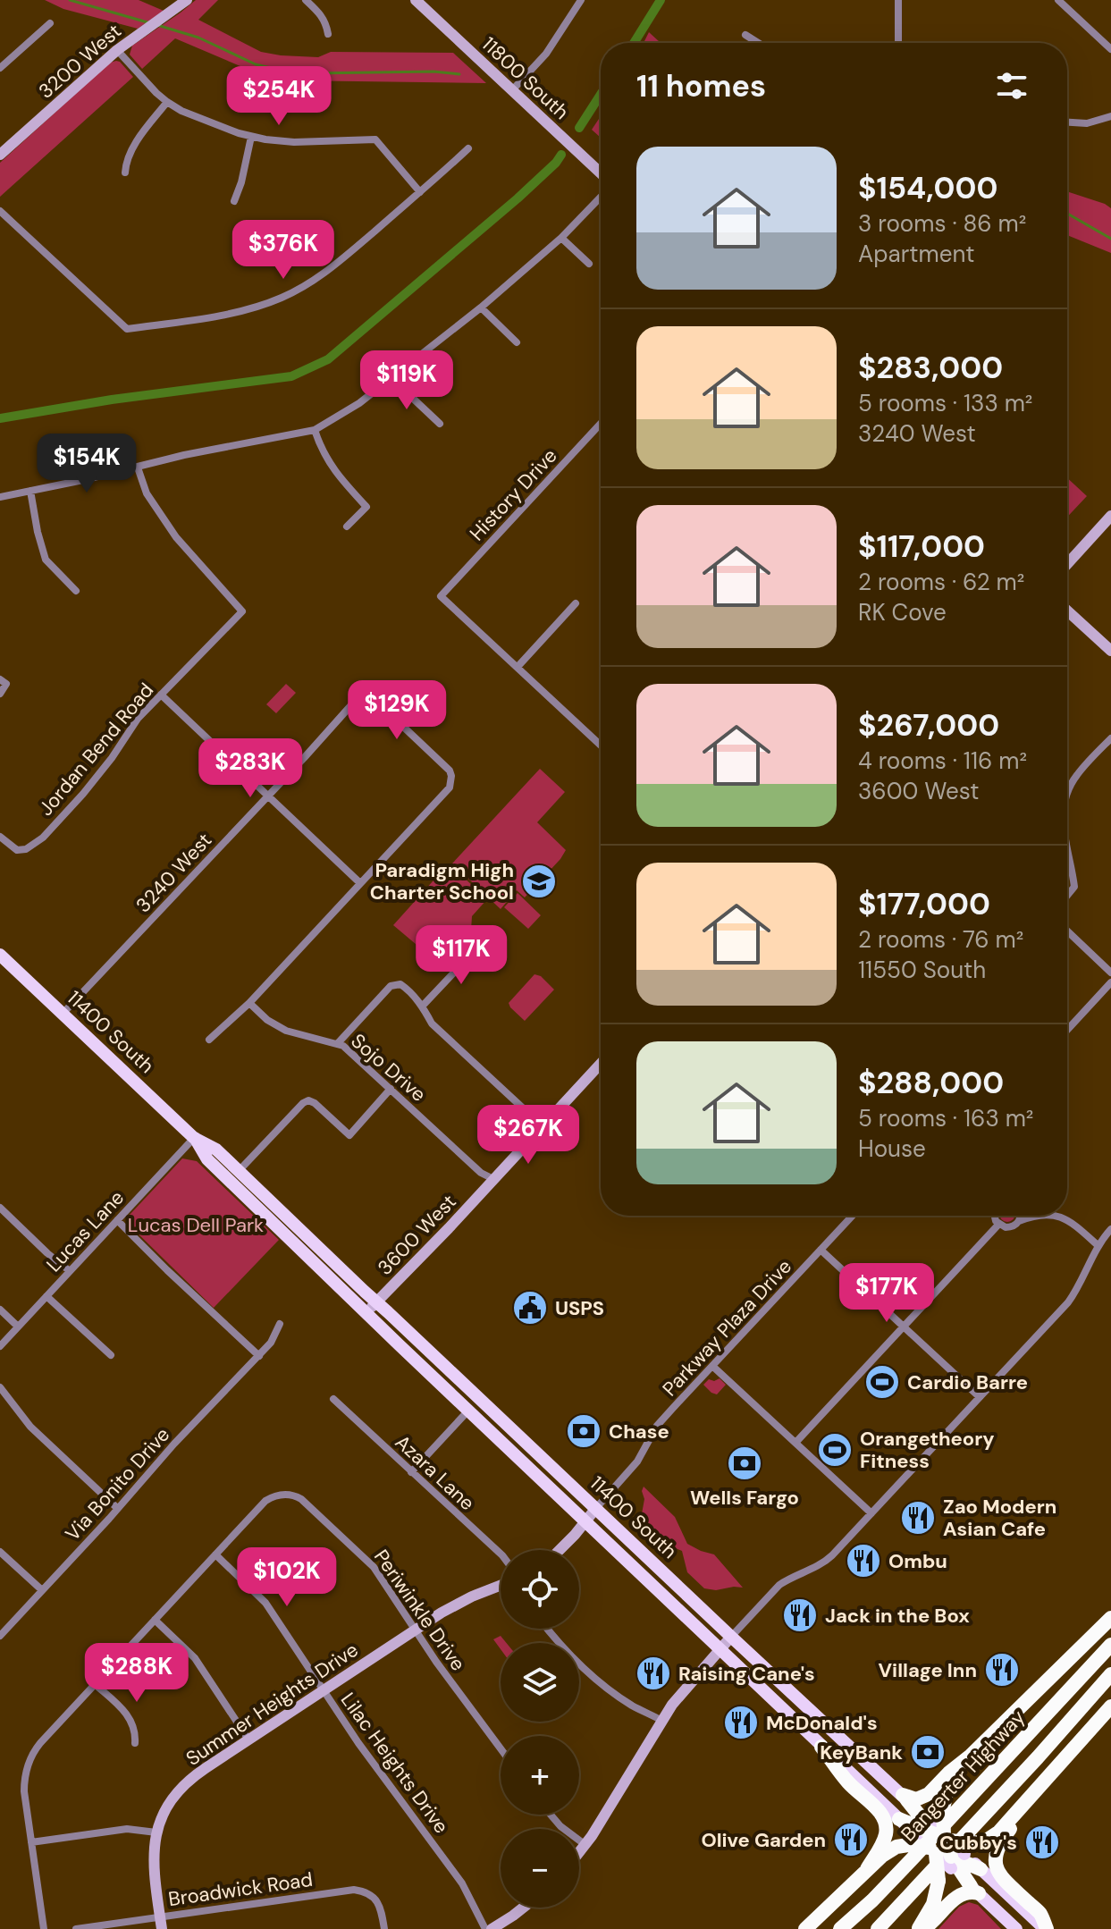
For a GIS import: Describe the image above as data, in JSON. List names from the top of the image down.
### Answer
{
  "streets": {
    "highway": ["Bangerter Highway"],
    "main road": ["11400 South"],
    "street": [
      "3200 West",
      "11800 South",
      "History Drive",
      "Jordan Bend Road",
      "3240 West",
      "Sojo Drive",
      "Lucas Lane",
      "3600 West",
      "Parkway Plaza Drive",
      "Azara Lane",
      "Via Bonito Drive",
      "Periwinkle Drive",
      "Summer Heights Drive",
      "Lilac Heights Drive",
      "Broadwick Road"
    ]
  },
  "crossings": [
    ["3240 West", "11400 South"],
    ["11400 South", "Lucas Lane"],
    ["11400 South", "3600 West"],
    ["11400 South", "Parkway Plaza Drive"],
    ["Sojo Drive", "3600 West"],
    ["Periwinkle Drive", "Summer Heights Drive"],
    ["Periwinkle Drive", "Lilac Heights Drive"],
    ["Summer Heights Drive", "Lilac Heights Drive"],
    ["Summer Heights Drive", "Broadwick Road"]
  ],
  "parks": ["Lucas Dell Park"],
  "places": {
    "school or university": ["Paradigm High Charter School"],
    "public building": ["USPS"],
    "sports": ["Cardio Barre", "Orangetheory Fitness"],
    "bank": ["Chase", "Wells Fargo", "KeyBank"],
    "restaurant": [
      "Zao Modern Asian Cafe",
      "Ombu",
      "Jack in the Box",
      "Village Inn",
      "Raising Cane's",
      "McDonald's",
      "Olive Garden",
      "Cubby's"
    ]
  },
  "page": {
    "heading": "11 homes",
    "price": [
      "$254K",
      "$376K",
      "$119K",
      "$154K",
      "$129K",
      "$283K",
      "$117K",
      "$267K",
      "$177K",
      "$102K",
      "$288K"
    ],
    "list": [
      {
        "name": "$154,000",
        "note": "3 rooms · 86 m² · Apartment"
      },
      {
        "name": "$283,000",
        "note": "5 rooms · 133 m² · 3240 West"
      },
      {
        "name": "$117,000",
        "note": "2 rooms · 62 m² · RK Cove"
      },
      {
        "name": "$267,000",
        "note": "4 rooms · 116 m² · 3600 West"
      },
      {
        "name": "$177,000",
        "note": "2 rooms · 76 m² · 11550 South"
      },
      {
        "name": "$288,000",
        "note": "5 rooms · 163 m² · House"
      }
    ],
    "map_buttons": ["+", "−"]
  }
}
